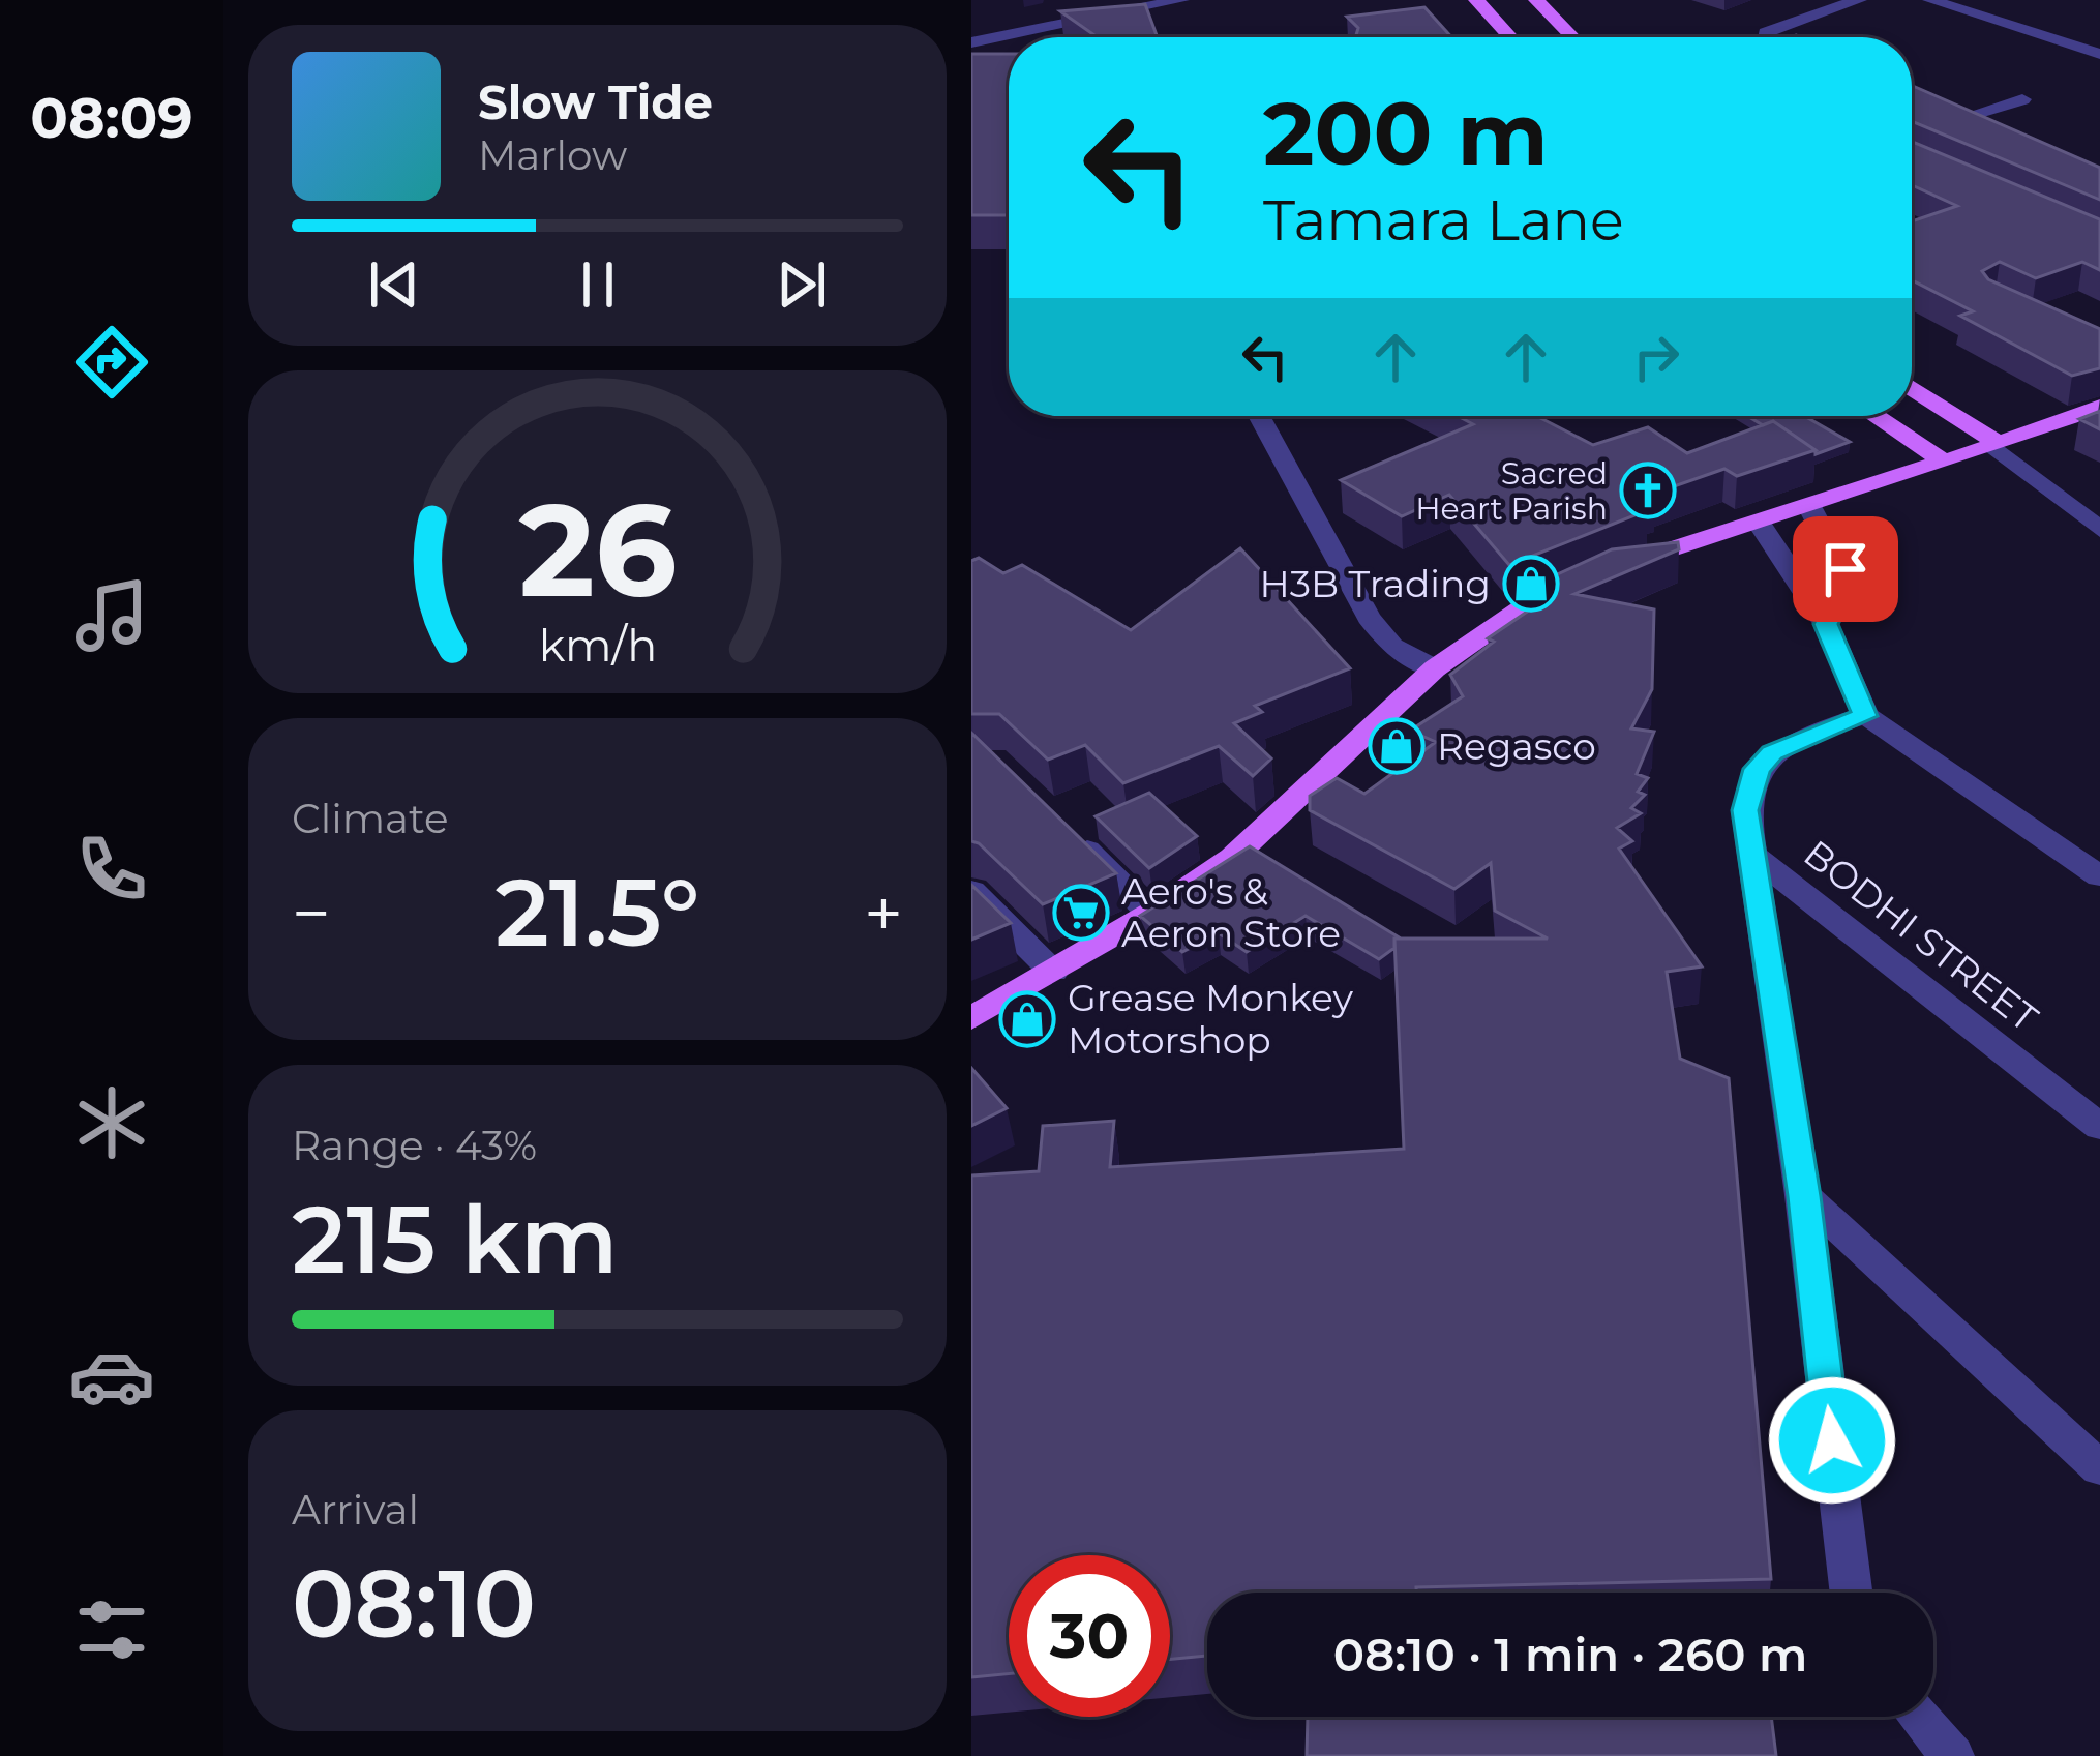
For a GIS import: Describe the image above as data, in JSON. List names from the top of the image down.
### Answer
{
  "streets": {
    "street": ["BODHI STREET"]
  },
  "places": {
    "church": ["Sacred Heart Parish"],
    "shop": ["H3B Trading", "Regasco", "Grease Monkey Motorshop"],
    "supermarket": ["Aero's & Aeron Store"]
  },
  "page": {
    "tabs": "08:09",
    "turn": ["200 m", "Tamara Lane"],
    "song": ["Slow Tide", "Marlow"],
    "tile": [
      "Climate",
      ["Range · 43%", "215 km"],
      ["Arrival", "08:10"]
    ],
    "heat": ["−", "21.5°", "+"],
    "limit": "30",
    "trip": "08:10 · 1 min · 260 m",
    "gauge": ["26", "km/h"]
  }
}
